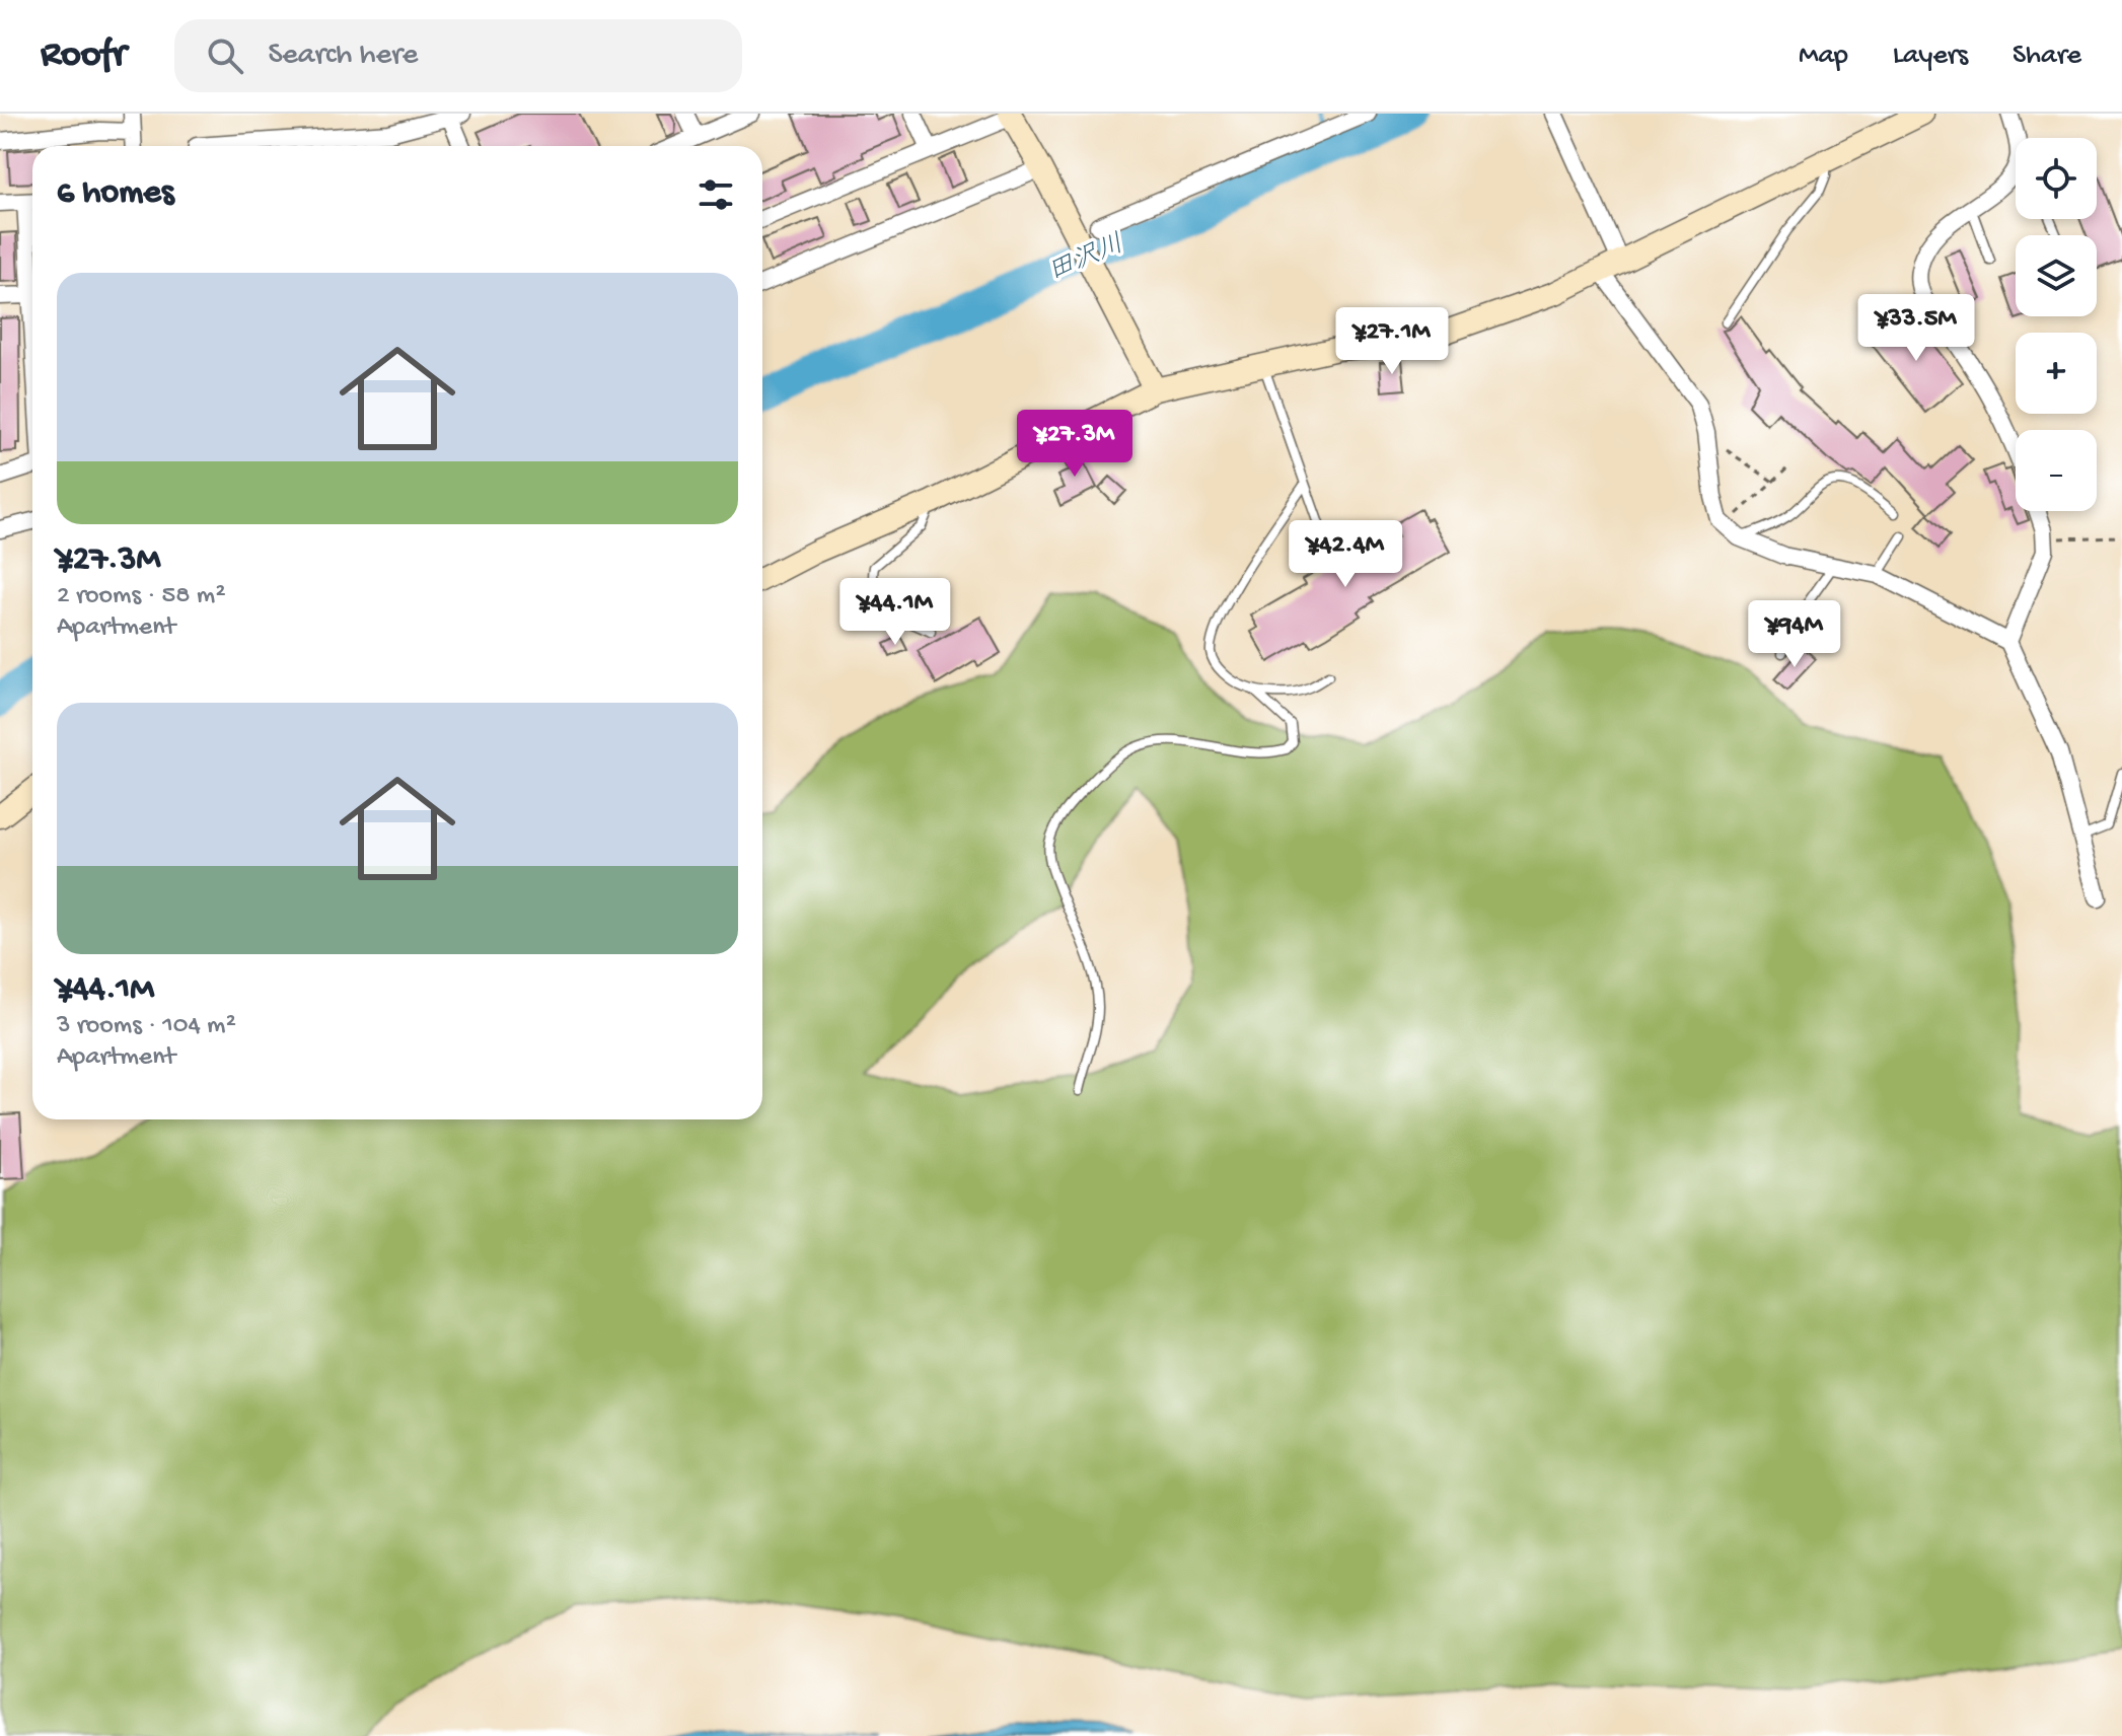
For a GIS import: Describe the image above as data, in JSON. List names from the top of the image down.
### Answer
{
  "water": ["田沢川"],
  "page": {
    "header": "Roofr",
    "search": "Search here",
    "nav": ["Map", "Layers", "Share"],
    "map_buttons": ["+", "−"],
    "heading": "6 homes",
    "list": [
      {
        "name": "¥27.3M",
        "note": "2 rooms · 58 m² · Apartment"
      },
      {
        "name": "¥44.1M",
        "note": "3 rooms · 104 m² · Apartment"
      }
    ],
    "price": [
      "¥33.5M",
      "¥27.1M",
      "¥27.3M",
      "¥42.4M",
      "¥44.1M",
      "¥94M"
    ]
  }
}
